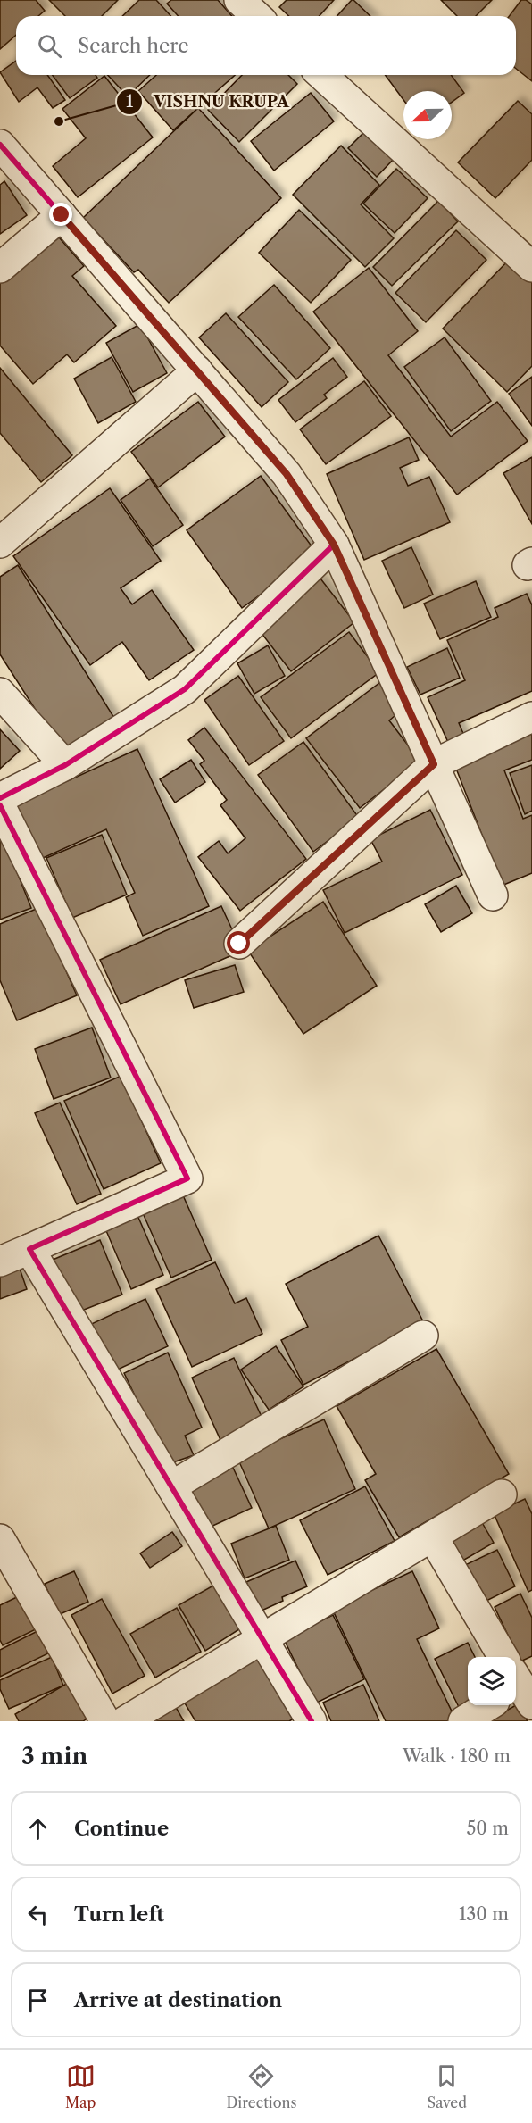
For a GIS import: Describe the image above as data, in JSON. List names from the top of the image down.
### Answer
{
  "places": ["VISHNU KRUPA"],
  "north": "left",
  "page": {
    "search": "Search here",
    "heading": ["3 min", "Walk · 180 m"],
    "list": [
      ["Continue", "50 m"],
      ["Turn left", "130 m"],
      "Arrive at destination"
    ],
    "nav": ["Map", "Directions", "Saved"]
  }
}
